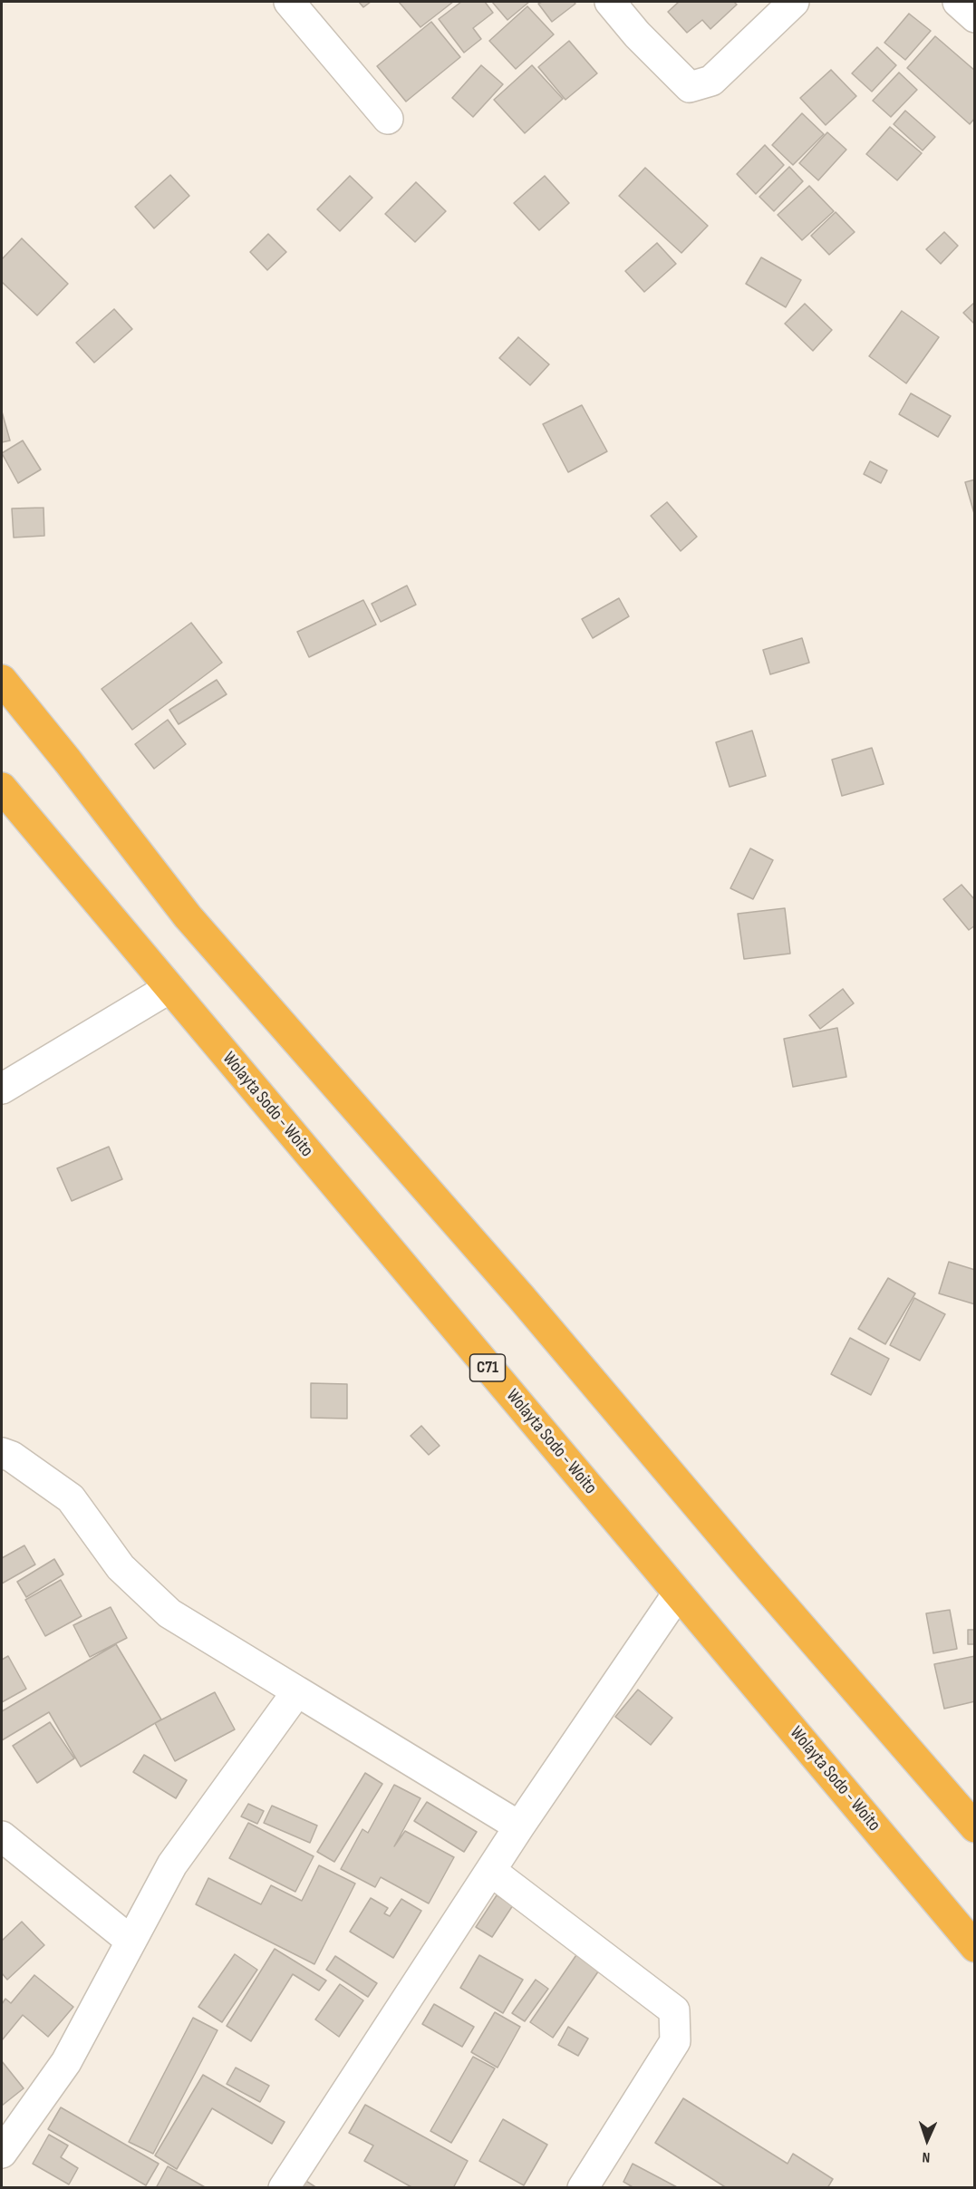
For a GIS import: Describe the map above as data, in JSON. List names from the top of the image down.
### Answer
{
  "streets": {
    "highway": ["Wolayta Sodo - Woito", "C71"]
  },
  "north": "bottom"
}
